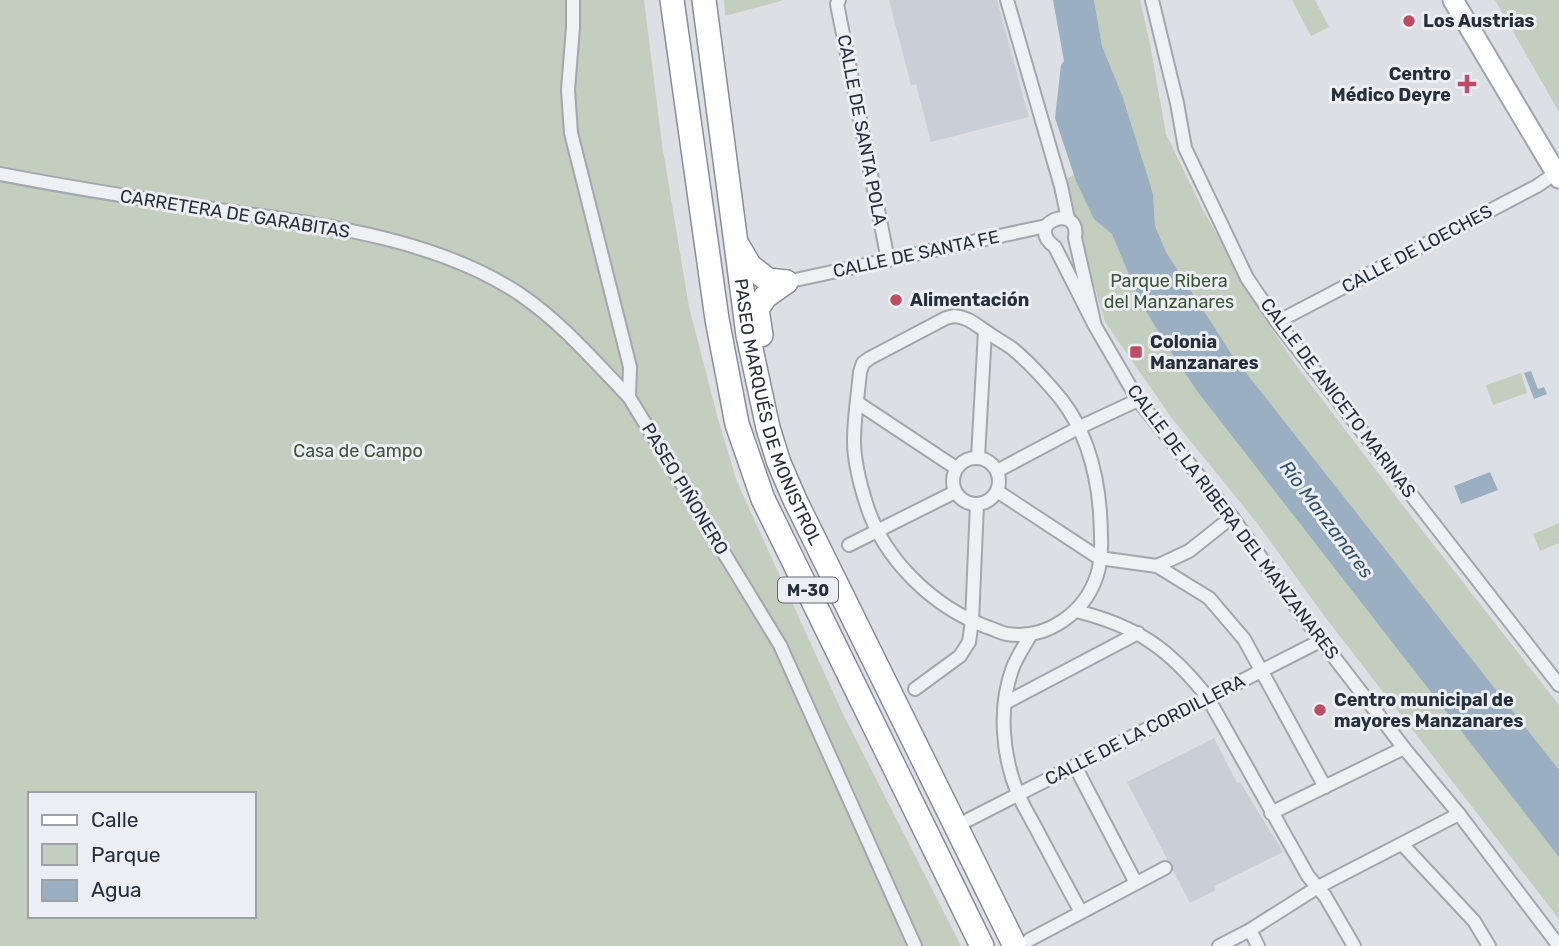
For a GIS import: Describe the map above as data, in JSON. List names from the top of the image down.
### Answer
{
  "streets": {
    "highway": ["PASEO MARQUÉS DE MONISTROL", "M-30"],
    "street": [
      "CALLE DE SANTA POLA",
      "CARRETERA DE GARABITAS",
      "CALLE DE LOECHES",
      "CALLE DE SANTA FE",
      "CALLE DE ANICETO MARINAS",
      "PASEO PIÑONERO",
      "CALLE DE LA RIBERA DEL MANZANARES",
      "CALLE DE LA CORDILLERA"
    ]
  },
  "crossings": [
    ["CALLE DE SANTA POLA", "CALLE DE SANTA FE"],
    ["CARRETERA DE GARABITAS", "PASEO PIÑONERO"],
    ["CALLE DE LOECHES", "CALLE DE ANICETO MARINAS"],
    ["CALLE DE SANTA FE", "CALLE DE LA RIBERA DEL MANZANARES"],
    ["PASEO MARQUÉS DE MONISTROL", "M-30"],
    ["CALLE DE LA RIBERA DEL MANZANARES", "CALLE DE LA CORDILLERA"]
  ],
  "water": ["Río Manzanares"],
  "parks": ["Parque Ribera del Manzanares", "Casa de Campo"],
  "places": {
    "other": ["Los Austrias", "Alimentación", "Centro municipal de mayores Manzanares"],
    "health": ["Centro Médico Deyre"],
    "transit": ["Colonia Manzanares"]
  },
  "legend": ["Calle", "Parque", "Agua"]
}
